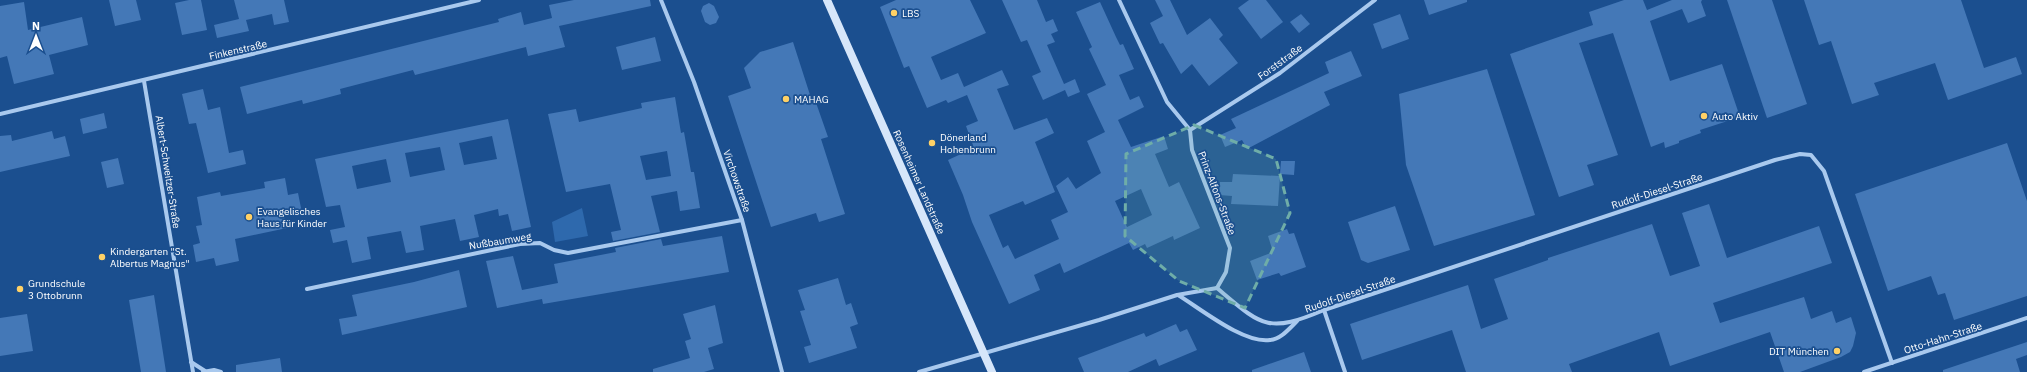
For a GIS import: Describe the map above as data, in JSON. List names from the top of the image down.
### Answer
{
  "streets": {
    "main road": ["Rosenheimer Landstraße"],
    "street": [
      "Finkenstraße",
      "Forststraße",
      "Albert-Schweitzer-Straße",
      "Virchowstraße",
      "Rudolf-Diesel-Straße",
      "Prinz-Alfons-Straße",
      "Nußbaumweg",
      "Otto-Hahn-Straße"
    ]
  },
  "crossings": [
    ["Finkenstraße", "Albert-Schweitzer-Straße"],
    ["Forststraße", "Prinz-Alfons-Straße"],
    ["Virchowstraße", "Nußbaumweg"],
    ["Rudolf-Diesel-Straße", "Prinz-Alfons-Straße"],
    ["Rudolf-Diesel-Straße", "Otto-Hahn-Straße"]
  ],
  "places": [
    "LBS",
    "MAHAG",
    "Auto Aktiv",
    "Dönerland Hohenbrunn",
    "Evangelisches Haus für Kinder",
    "Kindergarten \"St. Albertus Magnus\"",
    "Grundschule 3 Ottobrunn",
    "DIT München"
  ],
  "north": "top"
}
